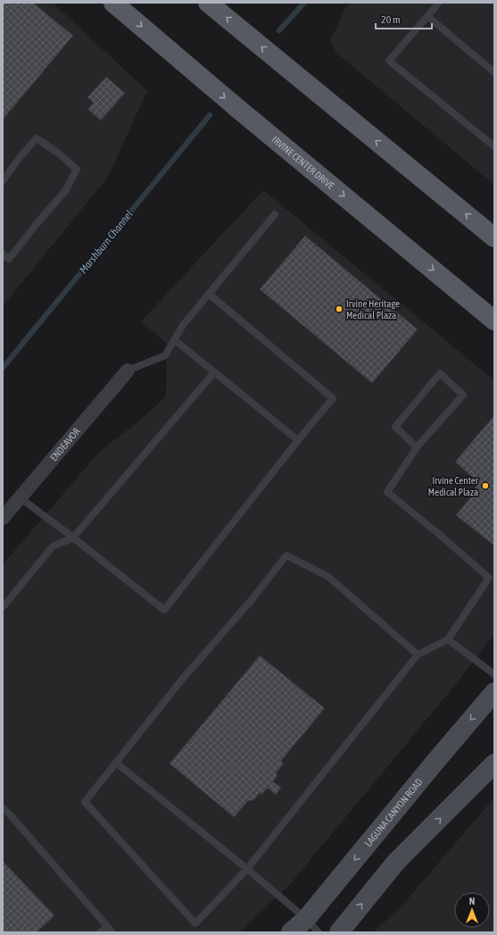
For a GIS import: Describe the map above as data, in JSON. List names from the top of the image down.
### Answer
{
  "streets": {
    "main road": ["IRVINE CENTER DRIVE", "LAGUNA CANYON ROAD"],
    "street": ["ENDEAVOR"]
  },
  "water": ["Marshburn Channel"],
  "places": ["Irvine Heritage Medical Plaza", "Irvine Center Medical Plaza"],
  "scale_bar": "20 m",
  "north": "top"
}
